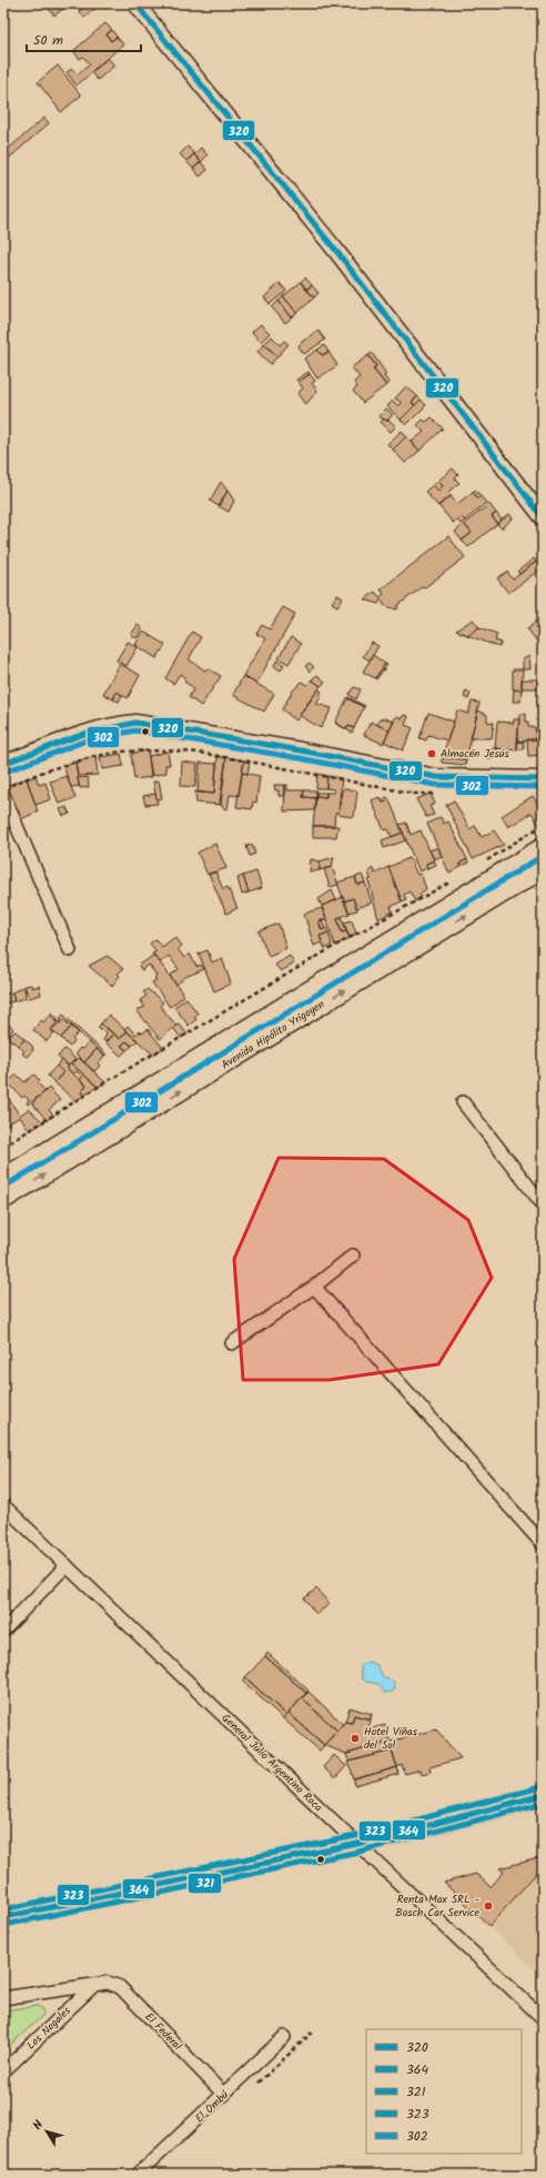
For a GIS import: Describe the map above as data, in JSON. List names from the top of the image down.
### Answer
{
  "streets": {
    "main road": ["Avenida Hipólito Yrigoyen"],
    "street": [
      "General Julio Argentino Roca",
      "Los Nogales",
      "El Federal",
      "El Ombú"
    ]
  },
  "crossings": [
    ["Los Nogales", "El Federal"],
    ["El Federal", "El Ombú"]
  ],
  "places": ["Almacén Jesús", "Hotel Viñas del Sol", "Renta Max SRL - Bosch Car Service"],
  "lines": [
    "transit line 320",
    "transit line 302",
    "transit line 323",
    "transit line 364",
    "transit line 321"
  ],
  "legend": [
    "320",
    "364",
    "321",
    "323",
    "302"
  ],
  "scale_bar": "50 m",
  "north": "top left"
}
